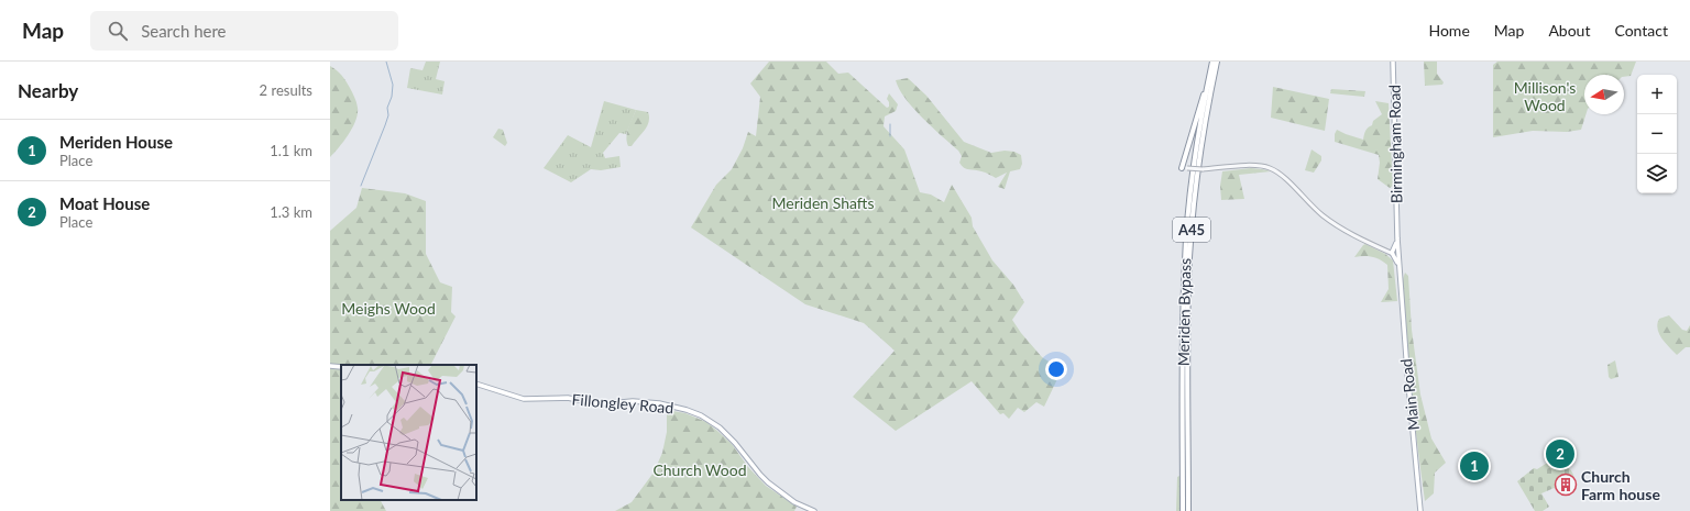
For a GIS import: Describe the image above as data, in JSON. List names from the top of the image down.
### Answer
{
  "streets": {
    "highway": ["A45", "Meriden Bypass"],
    "main road": ["Birmingham Road", "Main Road", "Fillongley Road"]
  },
  "crossings": [
    ["Birmingham Road", "Main Road"]
  ],
  "parks": [
    "Millison's Wood",
    "Meriden Shafts",
    "Meighs Wood",
    "Church Wood"
  ],
  "places": {
    "building": ["Church Farm house"]
  },
  "north": "left",
  "page": {
    "header": "Map",
    "search": "Search here",
    "nav": [
      "Home",
      "Map",
      "About",
      "Contact"
    ],
    "heading": ["Nearby", "2 results"],
    "map_buttons": ["+", "−"],
    "list": [
      {
        "mark": "1",
        "name": "Meriden House",
        "note": "Place",
        "value": "1.1 km"
      },
      {
        "mark": "2",
        "name": "Moat House",
        "note": "Place",
        "value": "1.3 km"
      }
    ],
    "pins": ["2", "1"]
  }
}
